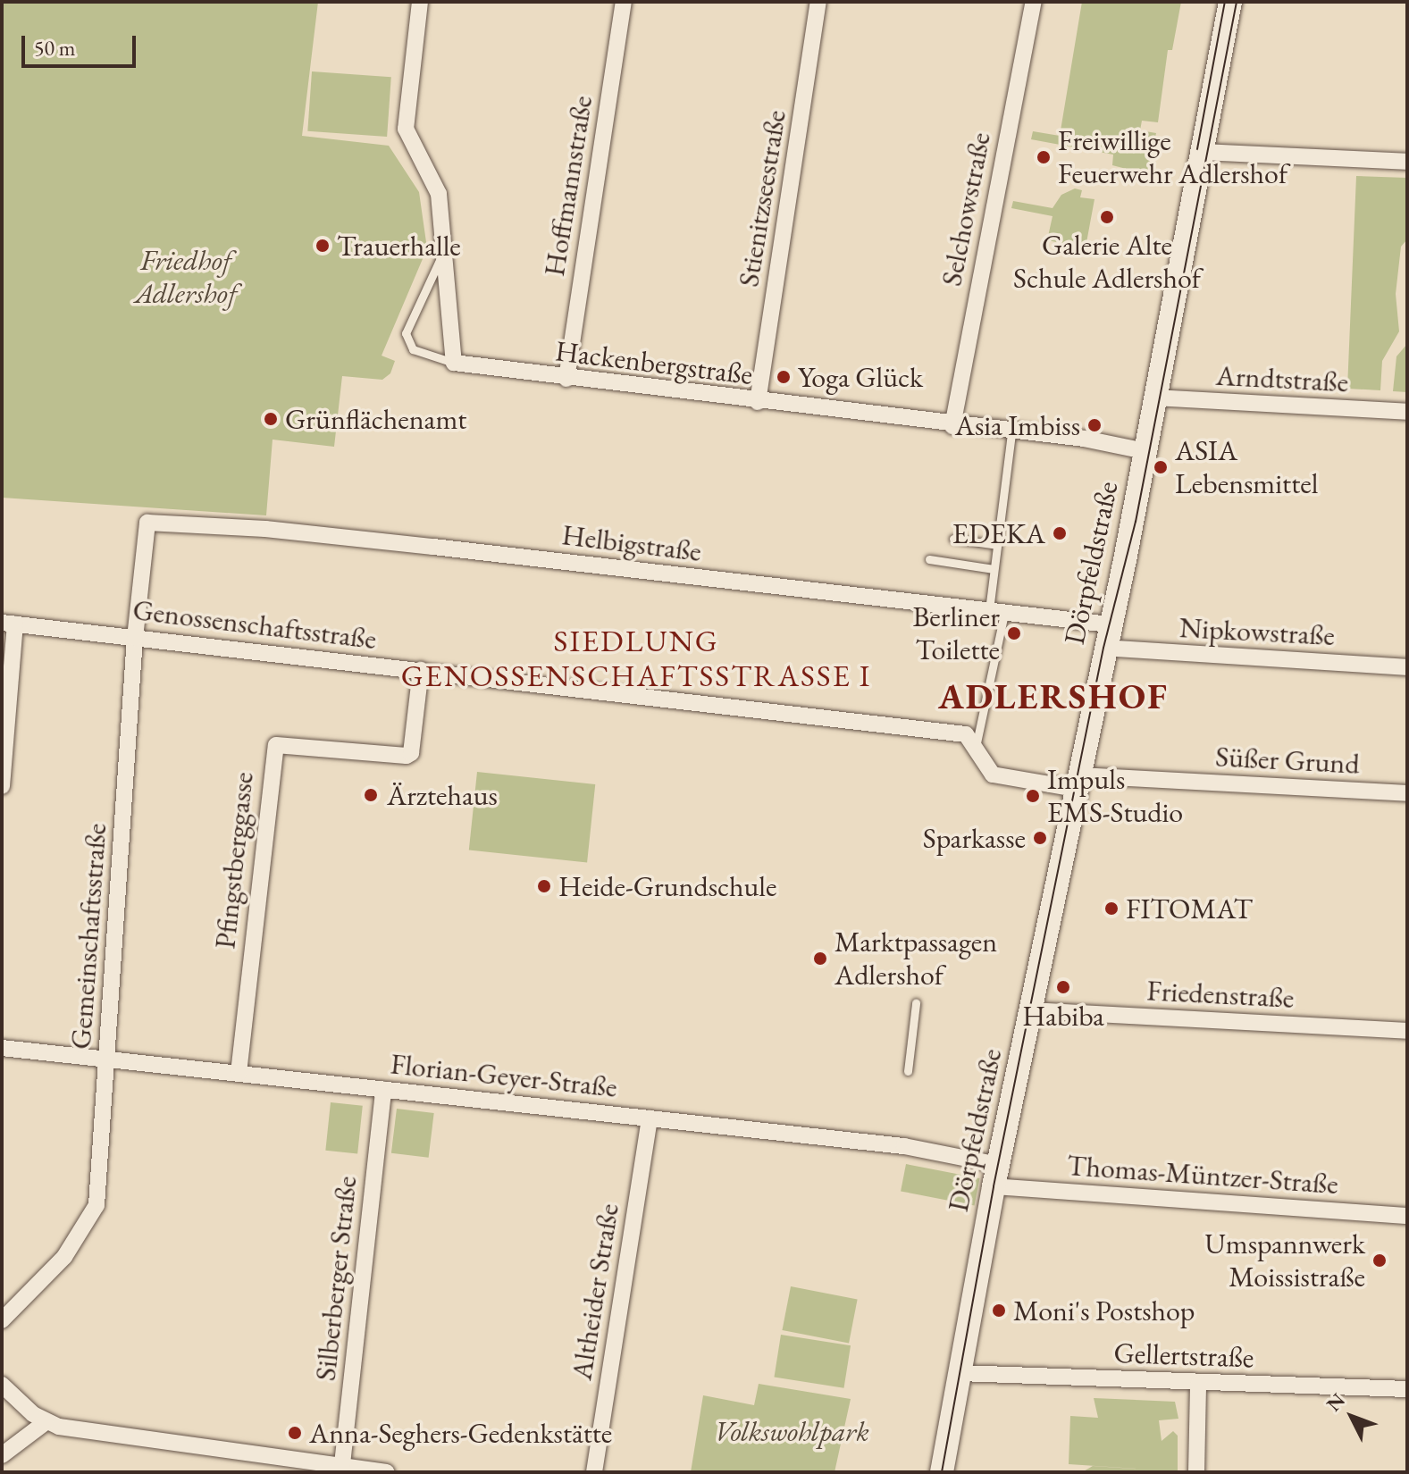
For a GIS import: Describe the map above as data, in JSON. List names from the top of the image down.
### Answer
{
  "streets": {
    "street": [
      "Hoffmannstraße",
      "Stienitzseestraße",
      "Selchowstraße",
      "Hackenbergstraße",
      "Arndtstraße",
      "Helbigstraße",
      "Dörpfeldstraße",
      "Genossenschaftsstraße",
      "Nipkowstraße",
      "Süßer Grund",
      "Pfingstberggasse",
      "Gemeinschaftsstraße",
      "Friedenstraße",
      "Florian-Geyer-Straße",
      "Thomas-Müntzer-Straße",
      "Silberberger Straße",
      "Altheider Straße",
      "Gellertstraße"
    ]
  },
  "crossings": [
    ["Hoffmannstraße", "Hackenbergstraße"],
    ["Stienitzseestraße", "Hackenbergstraße"],
    ["Selchowstraße", "Hackenbergstraße"],
    ["Hackenbergstraße", "Dörpfeldstraße"],
    ["Arndtstraße", "Dörpfeldstraße"],
    ["Helbigstraße", "Dörpfeldstraße"],
    ["Helbigstraße", "Gemeinschaftsstraße"],
    ["Dörpfeldstraße", "Genossenschaftsstraße"],
    ["Dörpfeldstraße", "Nipkowstraße"],
    ["Dörpfeldstraße", "Süßer Grund"],
    ["Dörpfeldstraße", "Friedenstraße"],
    ["Dörpfeldstraße", "Florian-Geyer-Straße"],
    ["Dörpfeldstraße", "Thomas-Müntzer-Straße"],
    ["Dörpfeldstraße", "Gellertstraße"],
    ["Genossenschaftsstraße", "Süßer Grund"],
    ["Genossenschaftsstraße", "Pfingstberggasse"],
    ["Genossenschaftsstraße", "Gemeinschaftsstraße"],
    ["Pfingstberggasse", "Florian-Geyer-Straße"],
    ["Gemeinschaftsstraße", "Florian-Geyer-Straße"],
    ["Florian-Geyer-Straße", "Thomas-Müntzer-Straße"],
    ["Florian-Geyer-Straße", "Silberberger Straße"],
    ["Florian-Geyer-Straße", "Altheider Straße"]
  ],
  "districts": ["SIEDLUNG GENOSSENSCHAFTSSTRASSE I", "ADLERSHOF"],
  "parks": ["Friedhof Adlershof", "Volkswohlpark"],
  "places": [
    "Freiwillige Feuerwehr Adlershof",
    "Galerie Alte Schule Adlershof",
    "Trauerhalle",
    "Yoga Glück",
    "Grünflächenamt",
    "Asia Imbiss",
    "ASIA Lebensmittel",
    "EDEKA",
    "Berliner Toilette",
    "Ärztehaus",
    "Impuls EMS-Studio",
    "Sparkasse",
    "Heide-Grundschule",
    "FITOMAT",
    "Marktpassagen Adlershof",
    "Habiba",
    "Umspannwerk Moissistraße",
    "Moni's Postshop",
    "Anna-Seghers-Gedenkstätte"
  ],
  "scale_bar": "50 m",
  "north": "top left"
}
